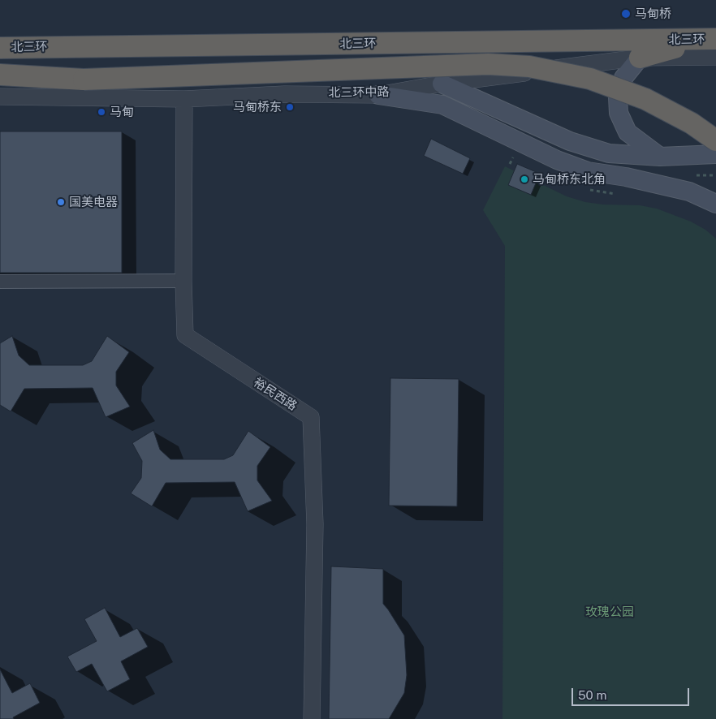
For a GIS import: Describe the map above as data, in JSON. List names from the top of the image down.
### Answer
{
  "streets": {
    "highway": ["北三环"],
    "street": ["北三环中路", "裕民西路"]
  },
  "crossings": [
    ["北三环中路", "裕民西路"]
  ],
  "parks": ["玫瑰公园"],
  "places": [
    "马甸桥",
    "马甸桥东",
    "马甸",
    "马甸桥东北角",
    "国美电器"
  ],
  "scale_bar": "50 m"
}
